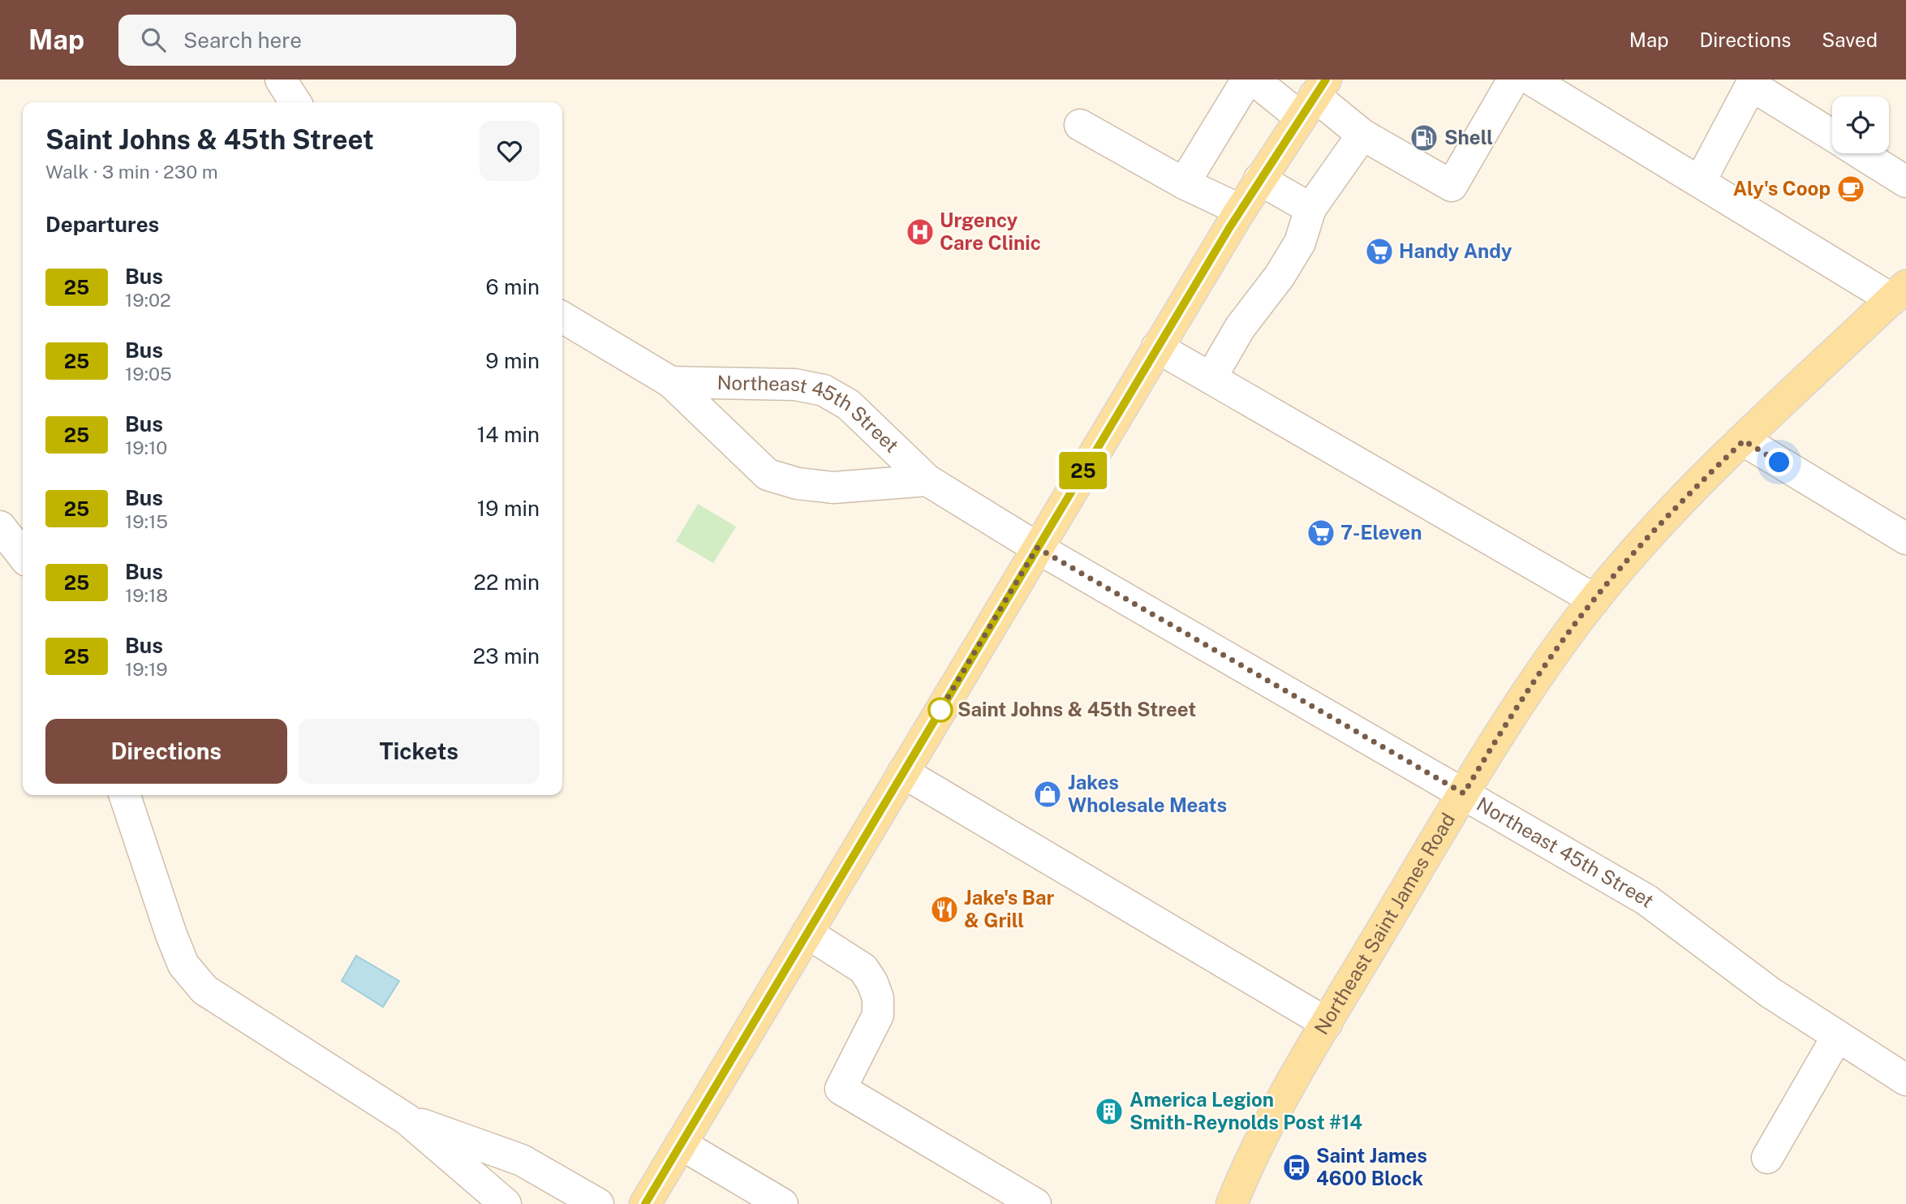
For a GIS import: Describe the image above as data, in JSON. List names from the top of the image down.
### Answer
{
  "streets": {
    "main road": ["Northeast Saint James Road"],
    "street": ["Northeast 45th Street"]
  },
  "crossings": [
    ["Northeast 45th Street", "Northeast Saint James Road"]
  ],
  "places": {
    "fuel station": ["Shell"],
    "cafe": ["Aly's Coop"],
    "hospital": ["Urgency Care Clinic"],
    "supermarket": ["Handy Andy", "7-Eleven"],
    "other": ["Saint Johns & 45th Street"],
    "shop": ["Jakes Wholesale Meats"],
    "restaurant": ["Jake's Bar & Grill"],
    "building": ["America Legion Smith-Reynolds Post #14"],
    "bus stop": ["Saint James 4600 Block"]
  },
  "lines": ["bus line 25"],
  "page": {
    "header": "Map",
    "search": "Search here",
    "nav": ["Map", "Directions", "Saved"],
    "on_map": "25",
    "heading": [
      ["Saint Johns & 45th Street", "Walk · 3 min · 230 m"],
      "Departures"
    ],
    "list": [
      {
        "mark": "25",
        "name": "Bus",
        "note": "19:02",
        "value": "6 min"
      },
      {
        "mark": "25",
        "name": "Bus",
        "note": "19:05",
        "value": "9 min"
      },
      {
        "mark": "25",
        "name": "Bus",
        "note": "19:10",
        "value": "14 min"
      },
      {
        "mark": "25",
        "name": "Bus",
        "note": "19:15",
        "value": "19 min"
      },
      {
        "mark": "25",
        "name": "Bus",
        "note": "19:18",
        "value": "22 min"
      },
      {
        "mark": "25",
        "name": "Bus",
        "note": "19:19",
        "value": "23 min"
      }
    ],
    "buttons": ["Directions", "Tickets"]
  }
}
